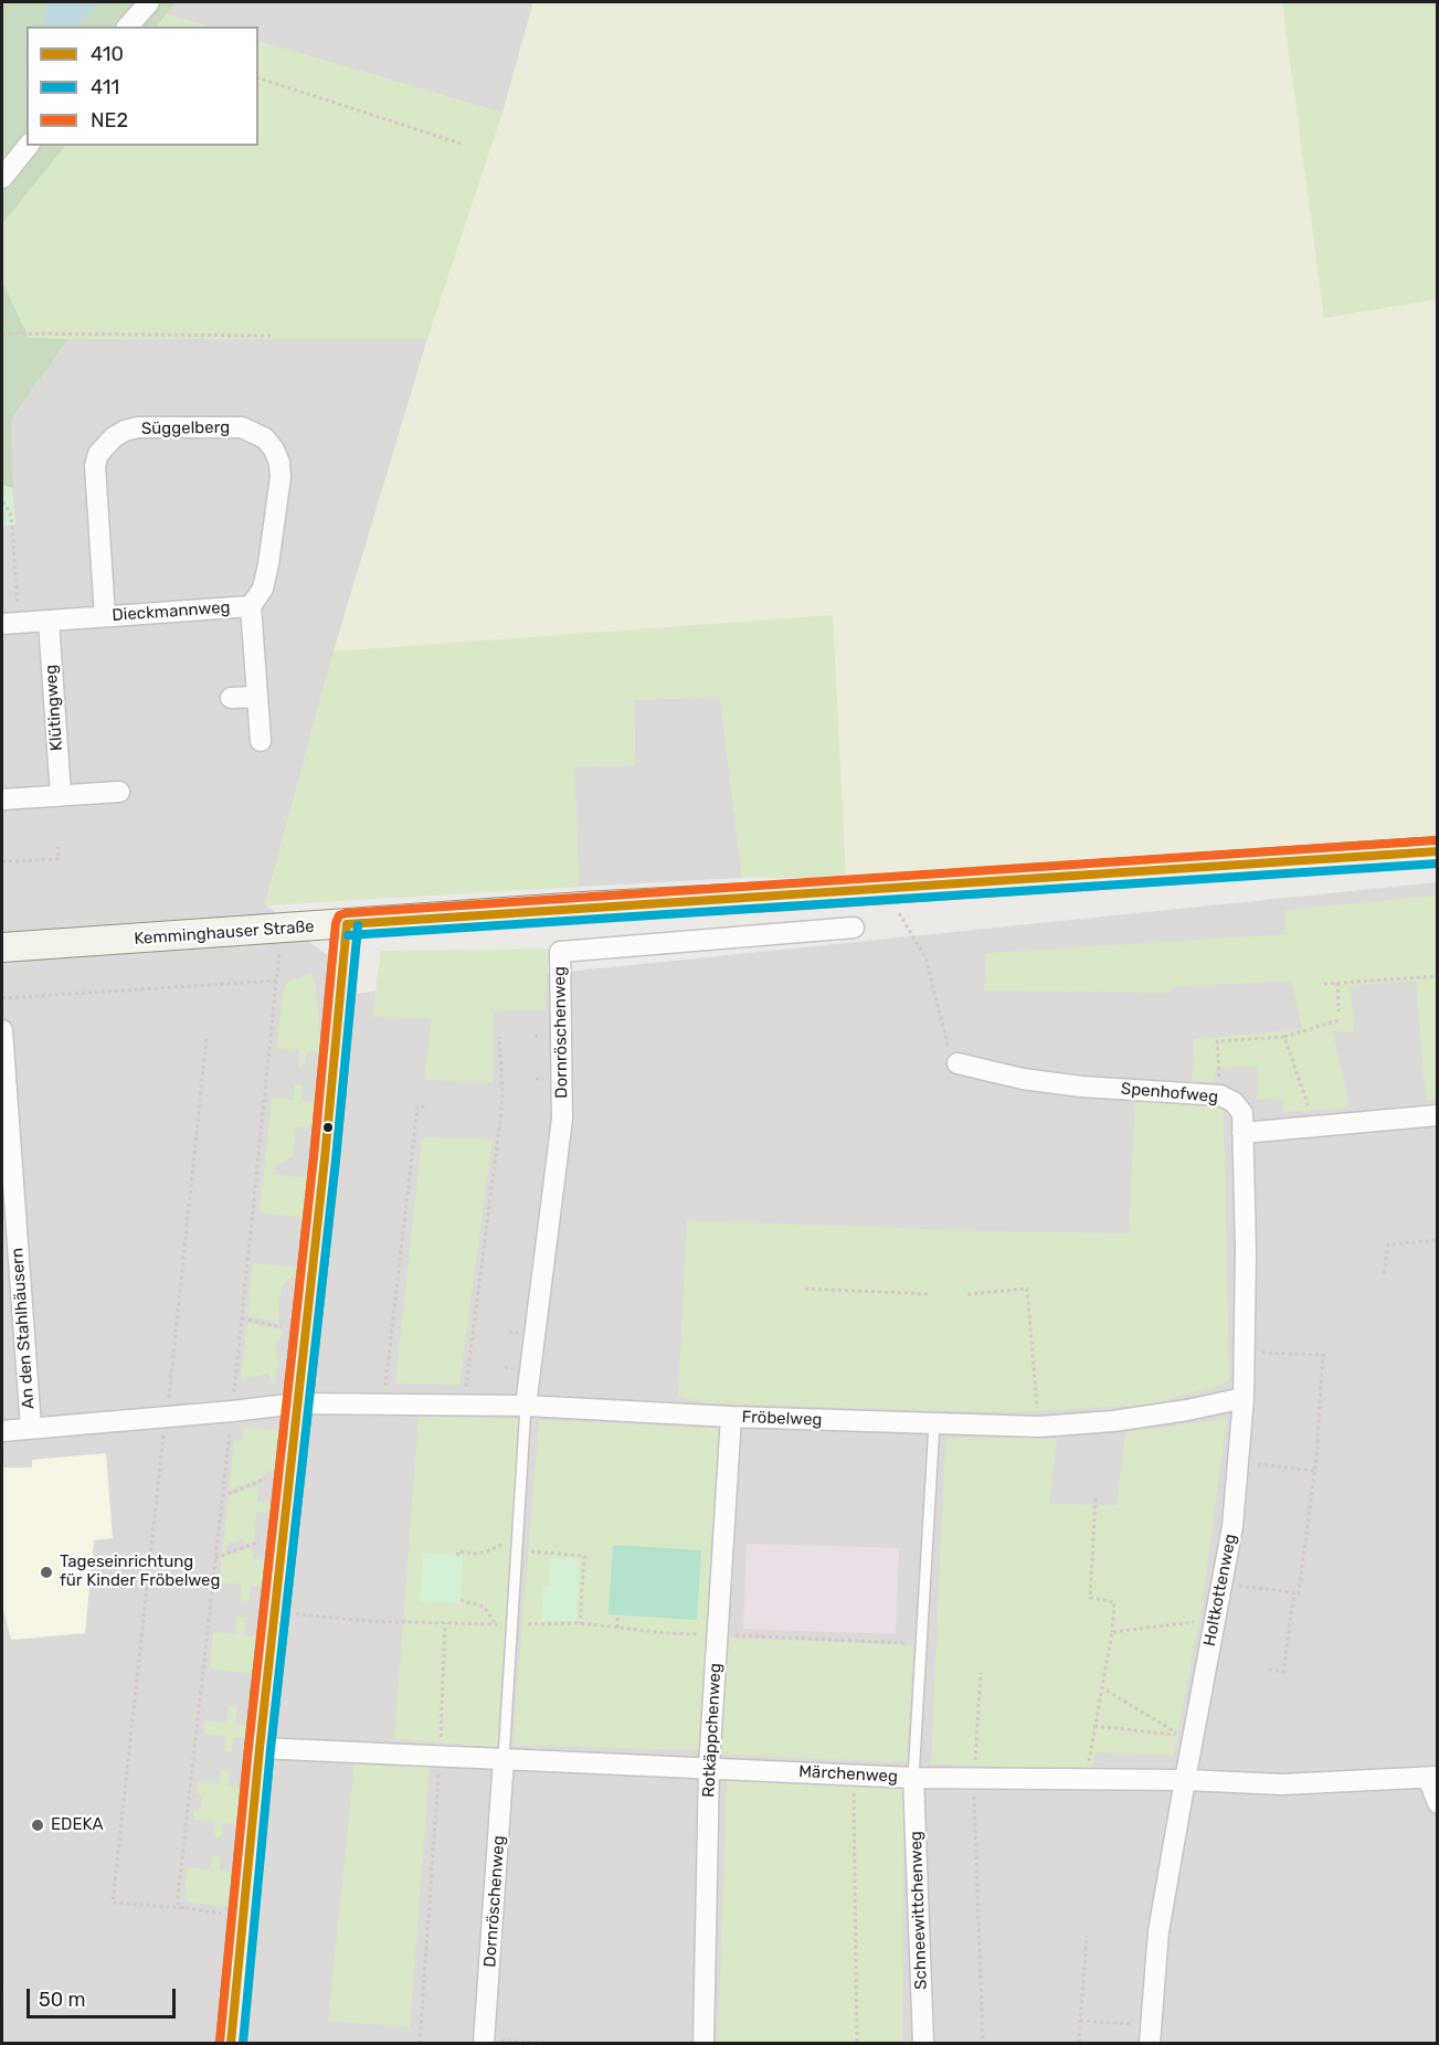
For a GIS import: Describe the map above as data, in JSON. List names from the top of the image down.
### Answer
{
  "streets": {
    "main road": ["Kemminghauser Straße"],
    "street": [
      "Süggelberg",
      "Dieckmannweg",
      "Klütingweg",
      "Dornröschenweg",
      "Spenhofweg",
      "An den Stahlhäusern",
      "Fröbelweg",
      "Holtkottenweg",
      "Rotkäppchenweg",
      "Märchenweg",
      "Schneewittchenweg"
    ]
  },
  "crossings": [
    ["Süggelberg", "Dieckmannweg"],
    ["Dieckmannweg", "Klütingweg"],
    ["Dornröschenweg", "Fröbelweg"],
    ["Dornröschenweg", "Märchenweg"],
    ["Spenhofweg", "Holtkottenweg"],
    ["An den Stahlhäusern", "Fröbelweg"],
    ["Fröbelweg", "Holtkottenweg"],
    ["Fröbelweg", "Rotkäppchenweg"],
    ["Holtkottenweg", "Märchenweg"],
    ["Rotkäppchenweg", "Märchenweg"],
    ["Märchenweg", "Schneewittchenweg"]
  ],
  "places": ["Tageseinrichtung für Kinder Fröbelweg", "EDEKA"],
  "lines": ["transit line NE2", "transit line 410", "transit line 411"],
  "legend": ["410", "411", "NE2"],
  "scale_bar": "50 m"
}
